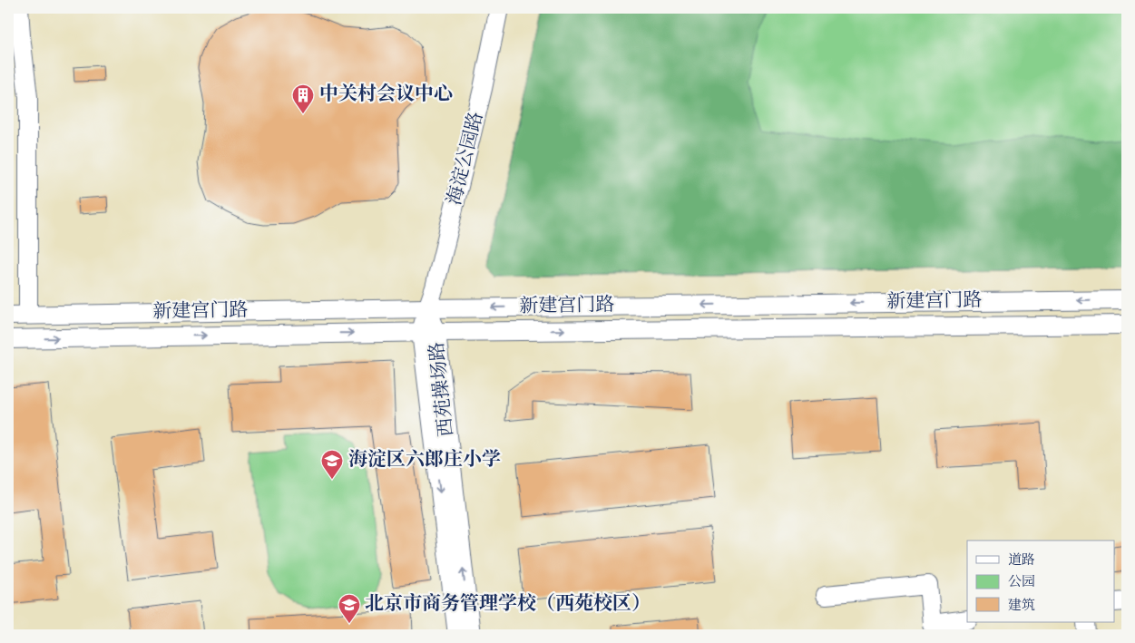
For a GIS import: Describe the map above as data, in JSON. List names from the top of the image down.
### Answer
{
  "streets": {
    "street": ["海淀公园路", "新建宫门路", "西苑操场路"]
  },
  "crossings": [
    ["海淀公园路", "新建宫门路"],
    ["海淀公园路", "西苑操场路"],
    ["新建宫门路", "西苑操场路"]
  ],
  "places": {
    "building": ["中关村会议中心"],
    "school or university": ["海淀区六郎庄小学", "北京市商务管理学校（西苑校区）"]
  },
  "legend": ["道路", "公园", "建筑"]
}
